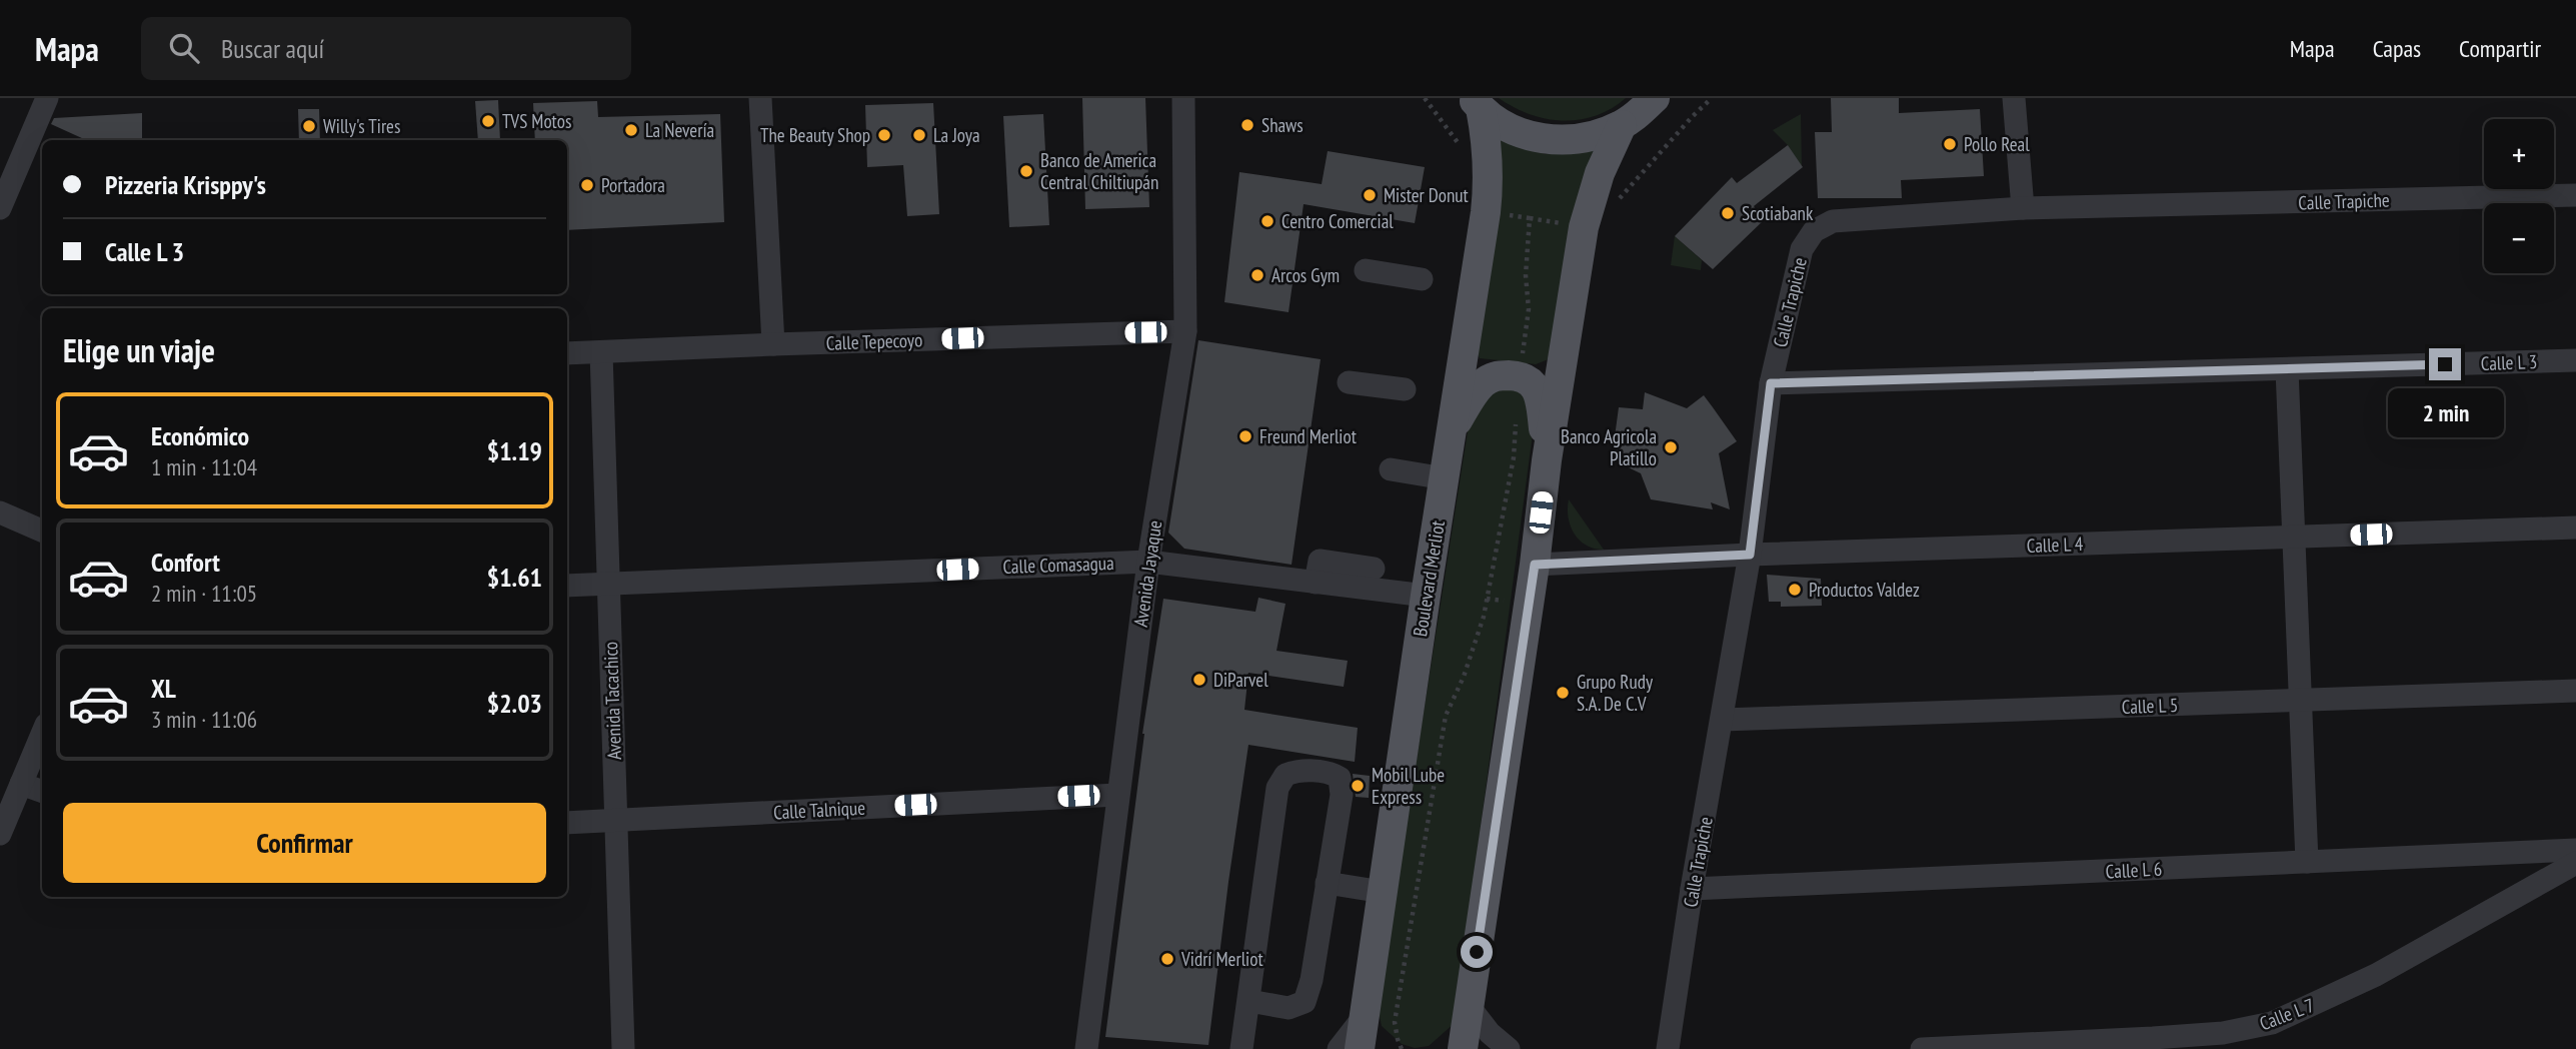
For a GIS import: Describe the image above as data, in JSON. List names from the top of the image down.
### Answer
{
  "streets": {
    "main road": ["Boulevard Merliot"],
    "street": [
      "Calle Trapiche",
      "Calle Tepecoyo",
      "Calle L 3",
      "Calle L 4",
      "Calle Comasagua",
      "Avenida Jayaque",
      "Avenida Tacachico",
      "Calle L 5",
      "Calle Talnique",
      "Calle L 6",
      "Calle L 7"
    ]
  },
  "crossings": [
    ["Calle Trapiche", "Calle L 3"],
    ["Calle Trapiche", "Calle L 4"],
    ["Calle Trapiche", "Calle L 5"],
    ["Calle Trapiche", "Calle L 6"],
    ["Calle Tepecoyo", "Avenida Jayaque"],
    ["Calle Tepecoyo", "Avenida Tacachico"],
    ["Calle Comasagua", "Avenida Jayaque"],
    ["Calle Comasagua", "Boulevard Merliot"],
    ["Calle Comasagua", "Avenida Tacachico"],
    ["Avenida Jayaque", "Calle Talnique"],
    ["Avenida Tacachico", "Calle Talnique"]
  ],
  "places": [
    "TVS Motos",
    "Shaws",
    "Willy's Tires",
    "La Nevería",
    "The Beauty Shop",
    "La Joya",
    "Pollo Real",
    "Banco de America Central Chiltiupán",
    "Portadora",
    "Mister Donut",
    "Scotiabank",
    "Centro Comercial",
    "Arcos Gym",
    "Freund Merliot",
    "Banco Agricola Platillo",
    "Productos Valdez",
    "DiParvel",
    "Grupo Rudy S.A. De C.V",
    "Mobil Lube Express",
    "Vidrí Merliot"
  ],
  "page": {
    "header": "Mapa",
    "search": "Buscar aquí",
    "nav": ["Mapa", "Capas", "Compartir"],
    "map_buttons": ["+", "−"],
    "banner": ["Pizzeria Krisppy's", "Calle L 3"],
    "heading": "Elige un viaje",
    "bubble": "2 min",
    "list": [
      {
        "name": "Económico",
        "note": "1 min · 11:04",
        "value": "$1.19"
      },
      {
        "name": "Confort",
        "note": "2 min · 11:05",
        "value": "$1.61"
      },
      {
        "name": "XL",
        "note": "3 min · 11:06",
        "value": "$2.03"
      }
    ],
    "buttons": "Confirmar"
  }
}
